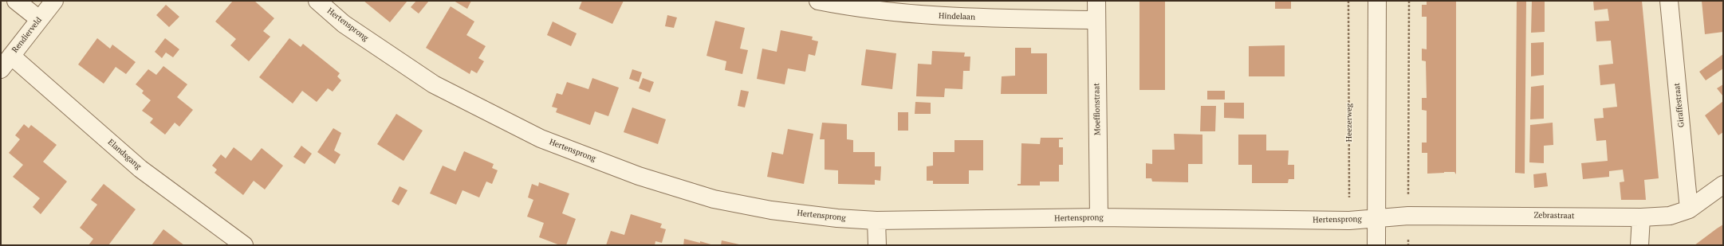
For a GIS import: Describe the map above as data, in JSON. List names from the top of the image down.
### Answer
{
  "streets": {
    "street": [
      "Hindelaan",
      "Hertensprong",
      "Rendierveld",
      "Giraffestraat",
      "Moefflonstraat",
      "Elandsgang",
      "Zebrastraat"
    ],
    "path": ["Heezerweg"]
  },
  "crossings": [
    ["Hindelaan", "Moefflonstraat"],
    ["Hertensprong", "Moefflonstraat"],
    ["Hertensprong", "Heezerweg"],
    ["Hertensprong", "Zebrastraat"],
    ["Rendierveld", "Elandsgang"],
    ["Giraffestraat", "Zebrastraat"]
  ]
}
